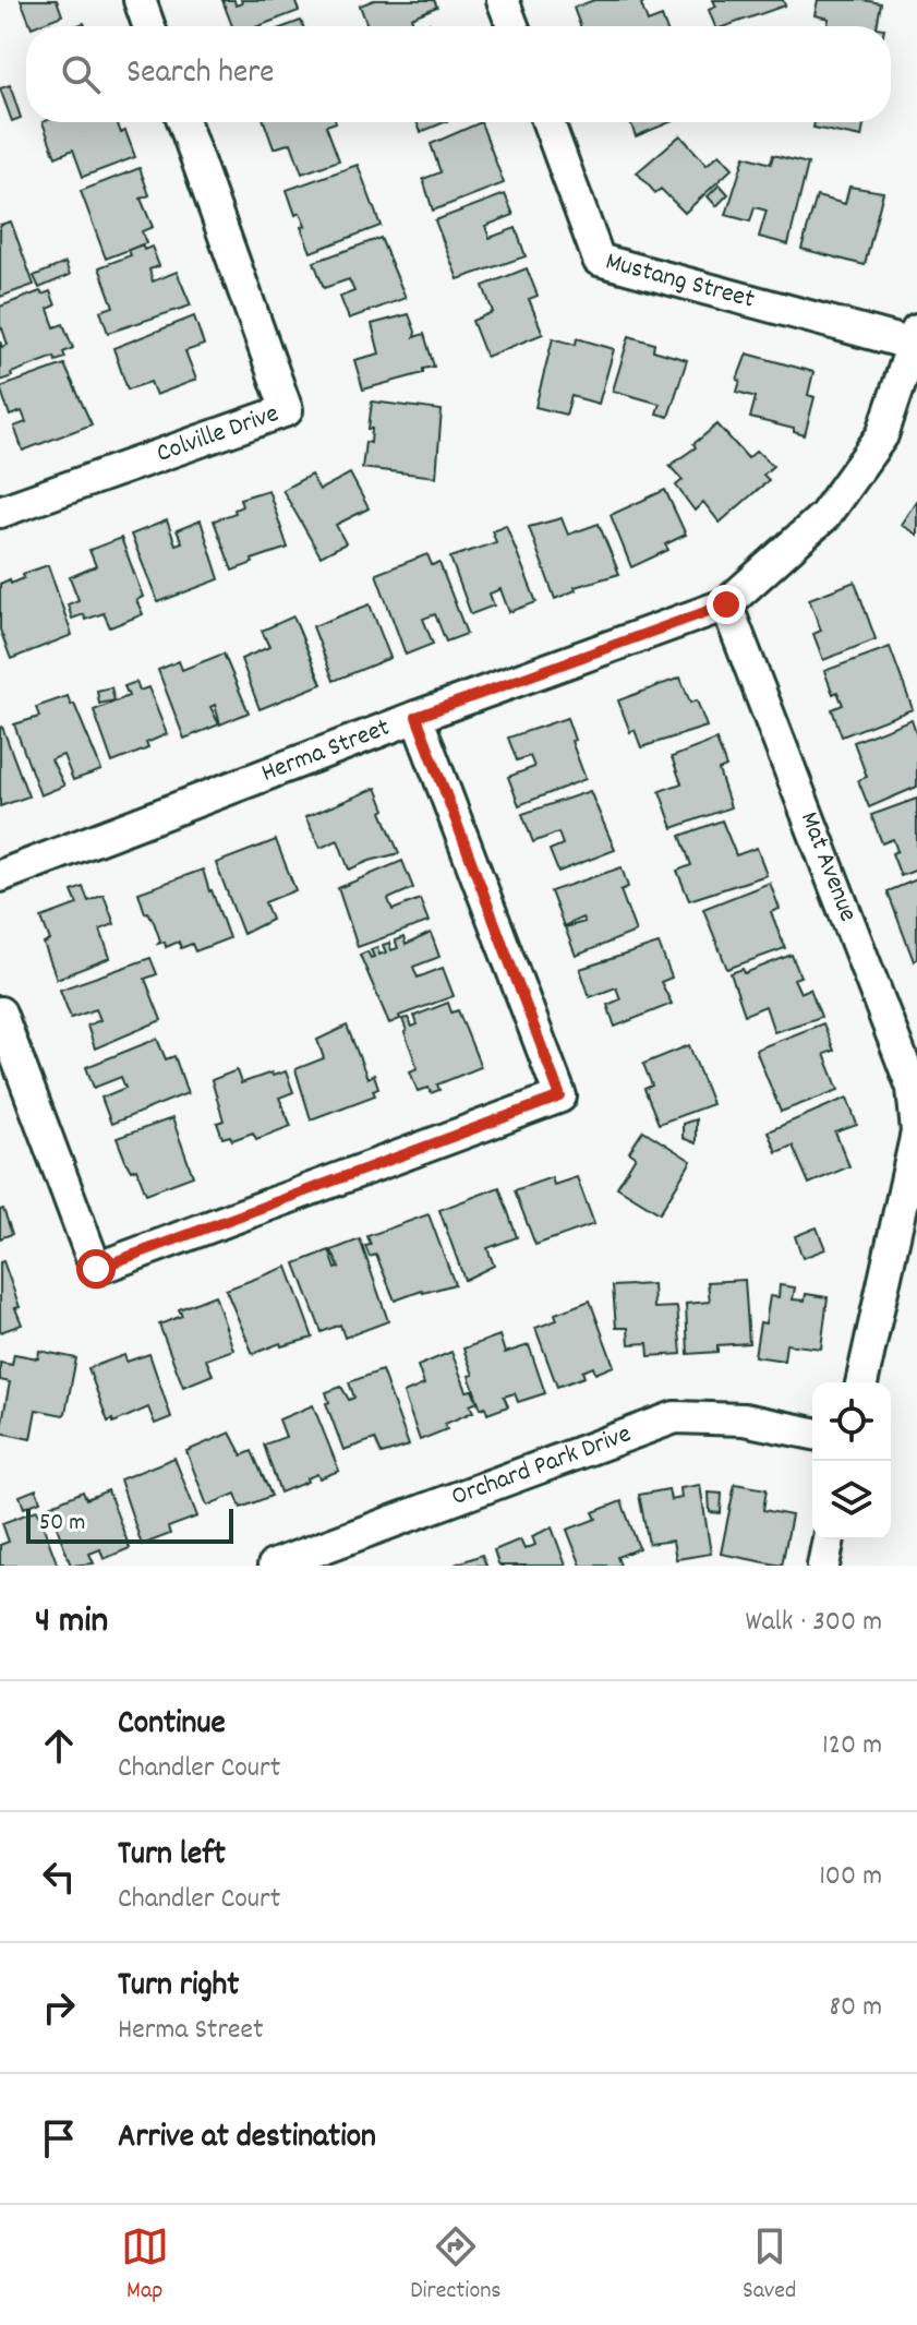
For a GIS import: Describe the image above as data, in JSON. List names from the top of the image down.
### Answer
{
  "streets": {
    "street": [
      "Mustang Street",
      "Colville Drive",
      "Herma Street",
      "Mat Avenue",
      "Orchard Park Drive"
    ]
  },
  "crossings": [
    ["Mustang Street", "Herma Street"],
    ["Herma Street", "Mat Avenue"]
  ],
  "scale_bar": "50 m",
  "page": {
    "search": "Search here",
    "scale": "50 m",
    "heading": ["4 min", "Walk · 300 m"],
    "list": [
      ["Continue", "Chandler Court", "120 m"],
      ["Turn left", "Chandler Court", "100 m"],
      ["Turn right", "Herma Street", "80 m"],
      "Arrive at destination"
    ],
    "nav": ["Map", "Directions", "Saved"]
  }
}
